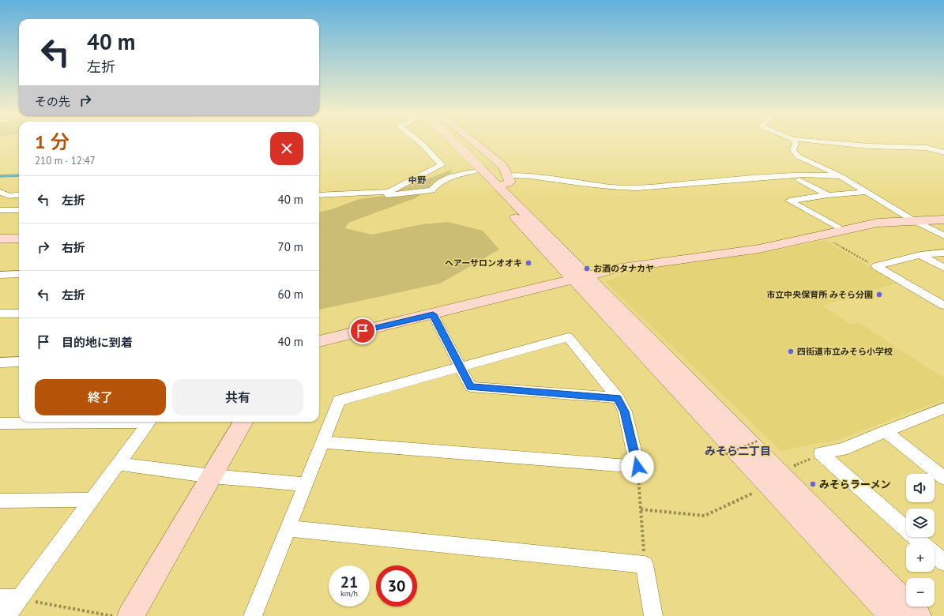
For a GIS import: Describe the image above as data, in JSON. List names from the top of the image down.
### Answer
{
  "districts": ["中野", "みそら二丁目"],
  "places": [
    "ヘアーサロンオオキ",
    "お酒のタナカヤ",
    "市立中央保育所 みそら分園",
    "四街道市立みそら小学校",
    "みそらラーメン"
  ],
  "page": {
    "turn": ["40 m", "左折"],
    "then": "その先",
    "heading": ["1 分", "210 m · 12:47"],
    "list": [
      {
        "name": "左折",
        "value": "40 m"
      },
      {
        "name": "右折",
        "value": "70 m"
      },
      {
        "name": "左折",
        "value": "60 m"
      },
      {
        "name": "目的地に到着",
        "value": "40 m"
      }
    ],
    "buttons": ["終了", "共有"],
    "map_buttons": ["+", "−"],
    "speed": "21 km/h",
    "limit": "30"
  }
}
